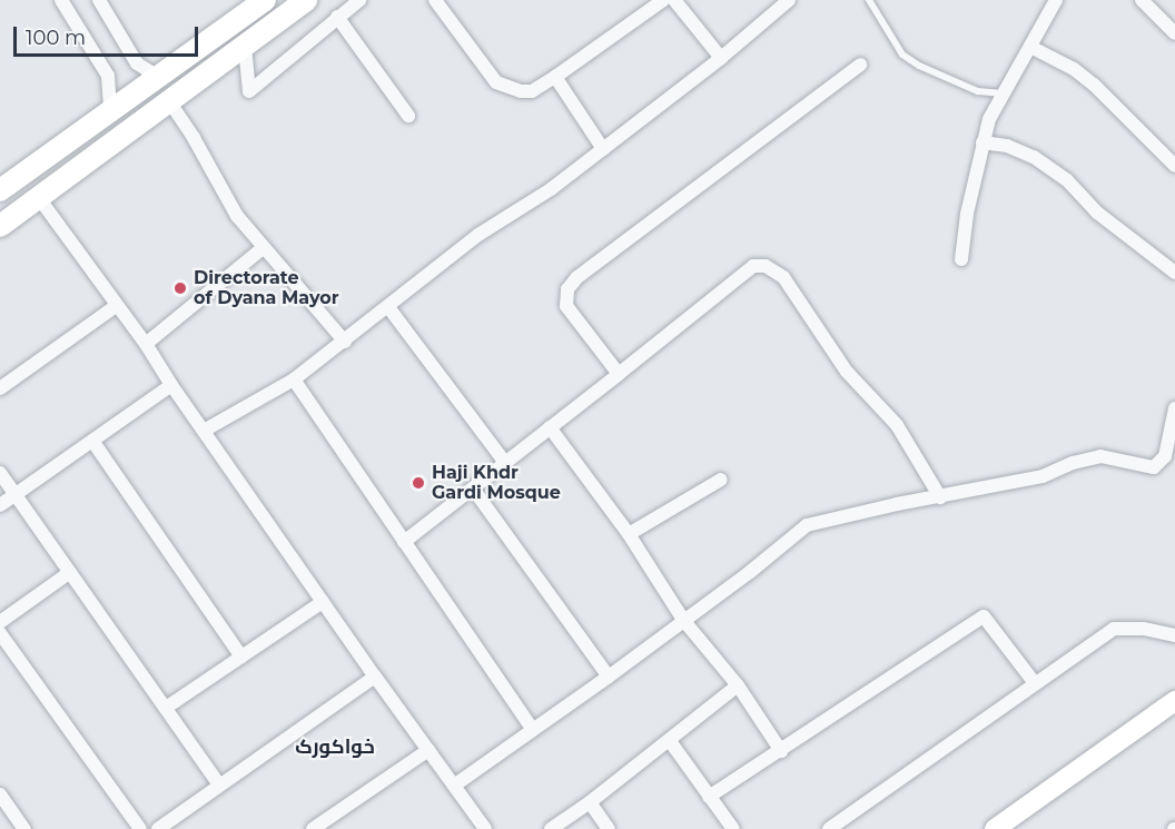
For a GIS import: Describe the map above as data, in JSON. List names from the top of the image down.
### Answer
{
  "districts": ["خواکورک"],
  "places": ["Directorate of Dyana Mayor", "Haji Khdr Gardi Mosque"],
  "scale_bar": "100 m"
}
